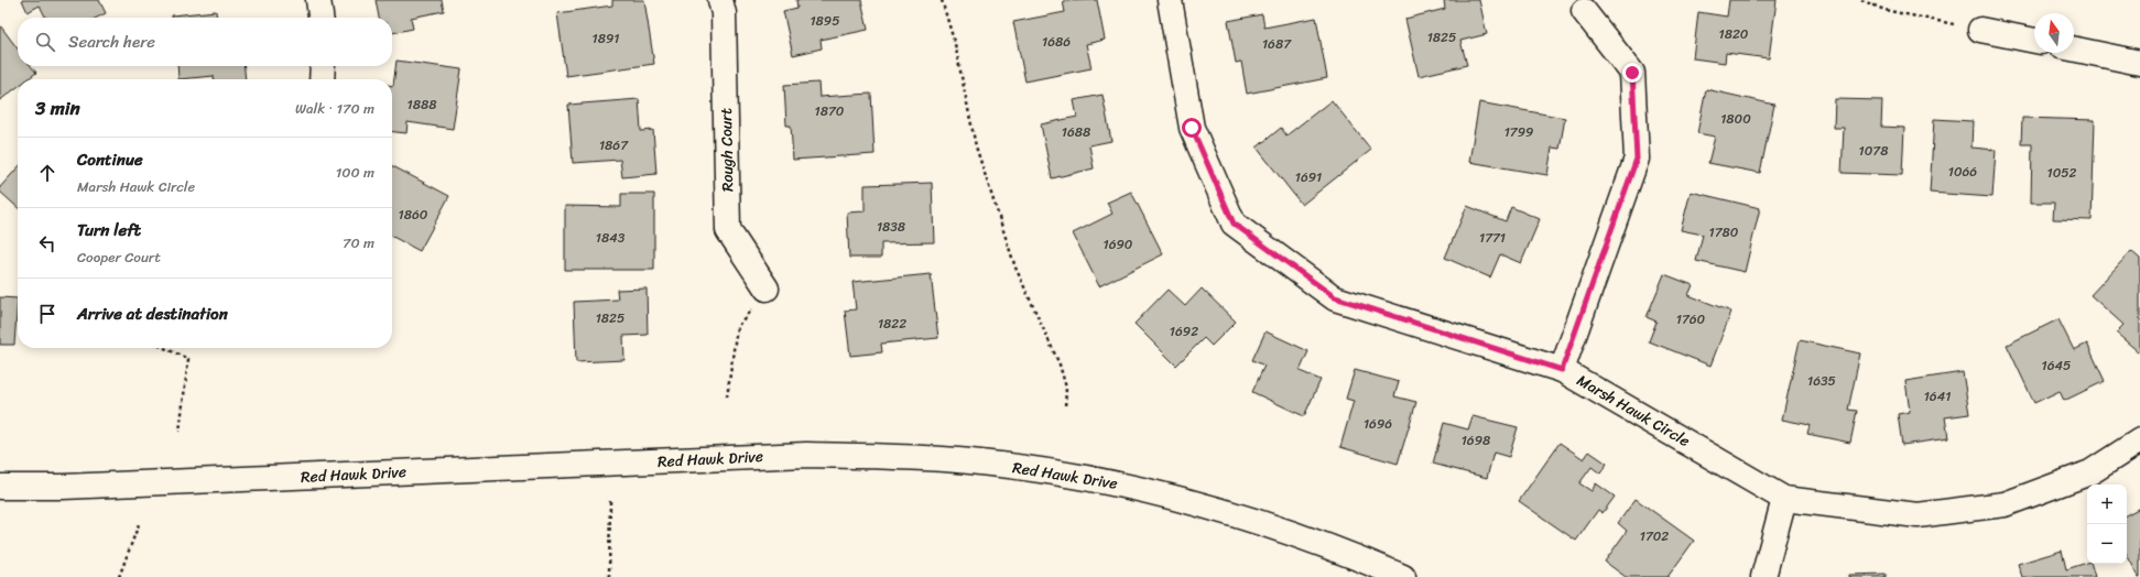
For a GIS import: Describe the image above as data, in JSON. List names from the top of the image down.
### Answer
{
  "streets": {
    "street": ["Rough Court", "Marsh Hawk Circle", "Red Hawk Drive"]
  },
  "house_numbers": [
    "1895",
    "1820",
    "1825",
    "1891",
    "1686",
    "1687",
    "1888",
    "1870",
    "1800",
    "1688",
    "1799",
    "1867",
    "1078",
    "1066",
    "1052",
    "1691",
    "1860",
    "1838",
    "1780",
    "1843",
    "1771",
    "1690",
    "1825",
    "1760",
    "1822",
    "1692",
    "1645",
    "1635",
    "1641",
    "1696",
    "1698",
    "1702"
  ],
  "north": "top",
  "page": {
    "search": "Search here",
    "heading": ["3 min", "Walk · 170 m"],
    "list": [
      ["Continue", "Marsh Hawk Circle", "100 m"],
      ["Turn left", "Cooper Court", "70 m"],
      "Arrive at destination"
    ],
    "map_buttons": ["+", "−"]
  }
}
